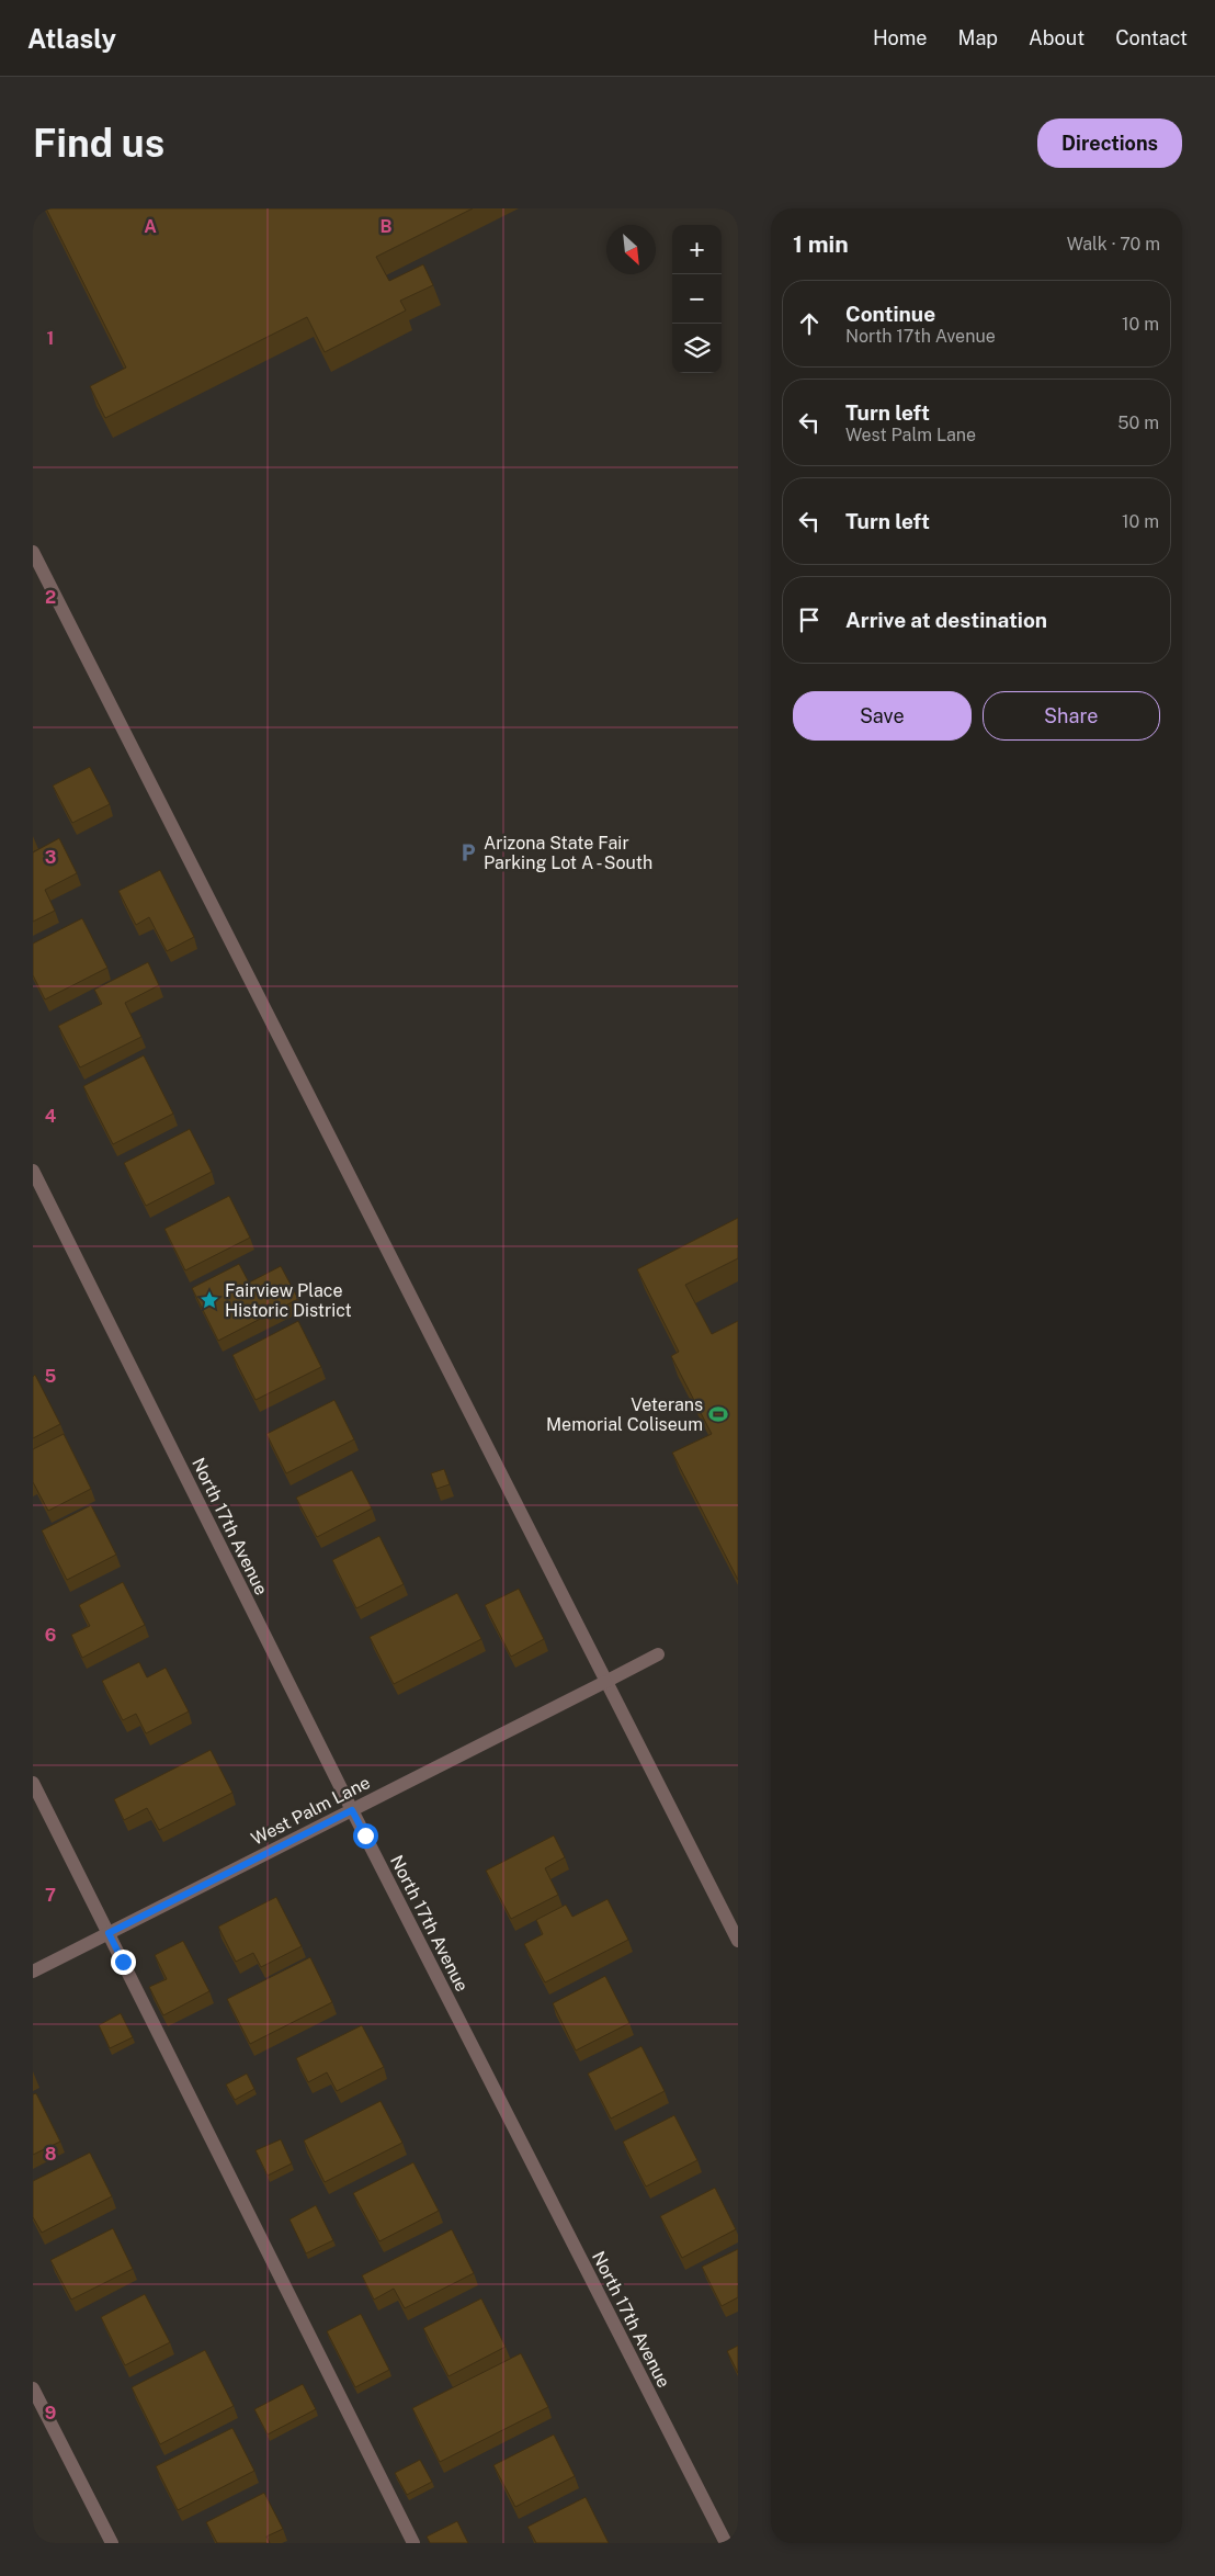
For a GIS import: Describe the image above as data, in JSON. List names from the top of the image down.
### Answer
{
  "streets": {
    "street": ["North 17th Avenue", "West Palm Lane"]
  },
  "crossings": [
    ["North 17th Avenue", "West Palm Lane"]
  ],
  "places": {
    "parking": ["Arizona State Fair Parking Lot A - South"],
    "place": ["Fairview Place Historic District"],
    "sports": ["Veterans Memorial Coliseum"]
  },
  "north": "bottom right",
  "page": {
    "header": "Atlasly",
    "nav": [
      "Home",
      "Map",
      "About",
      "Contact"
    ],
    "buttons": [
      "Directions",
      ["Save", "Share"]
    ],
    "title": "Find us",
    "heading": ["1 min", "Walk · 70 m"],
    "map_buttons": ["+", "−"],
    "list": [
      ["Continue", "North 17th Avenue", "10 m"],
      ["Turn left", "West Palm Lane", "50 m"],
      ["Turn left", "10 m"],
      "Arrive at destination"
    ]
  },
  "grid": {
    "columns": ["A", "B"],
    "rows": [
      "1",
      "2",
      "3",
      "4",
      "5",
      "6",
      "7",
      "8",
      "9"
    ]
  }
}
